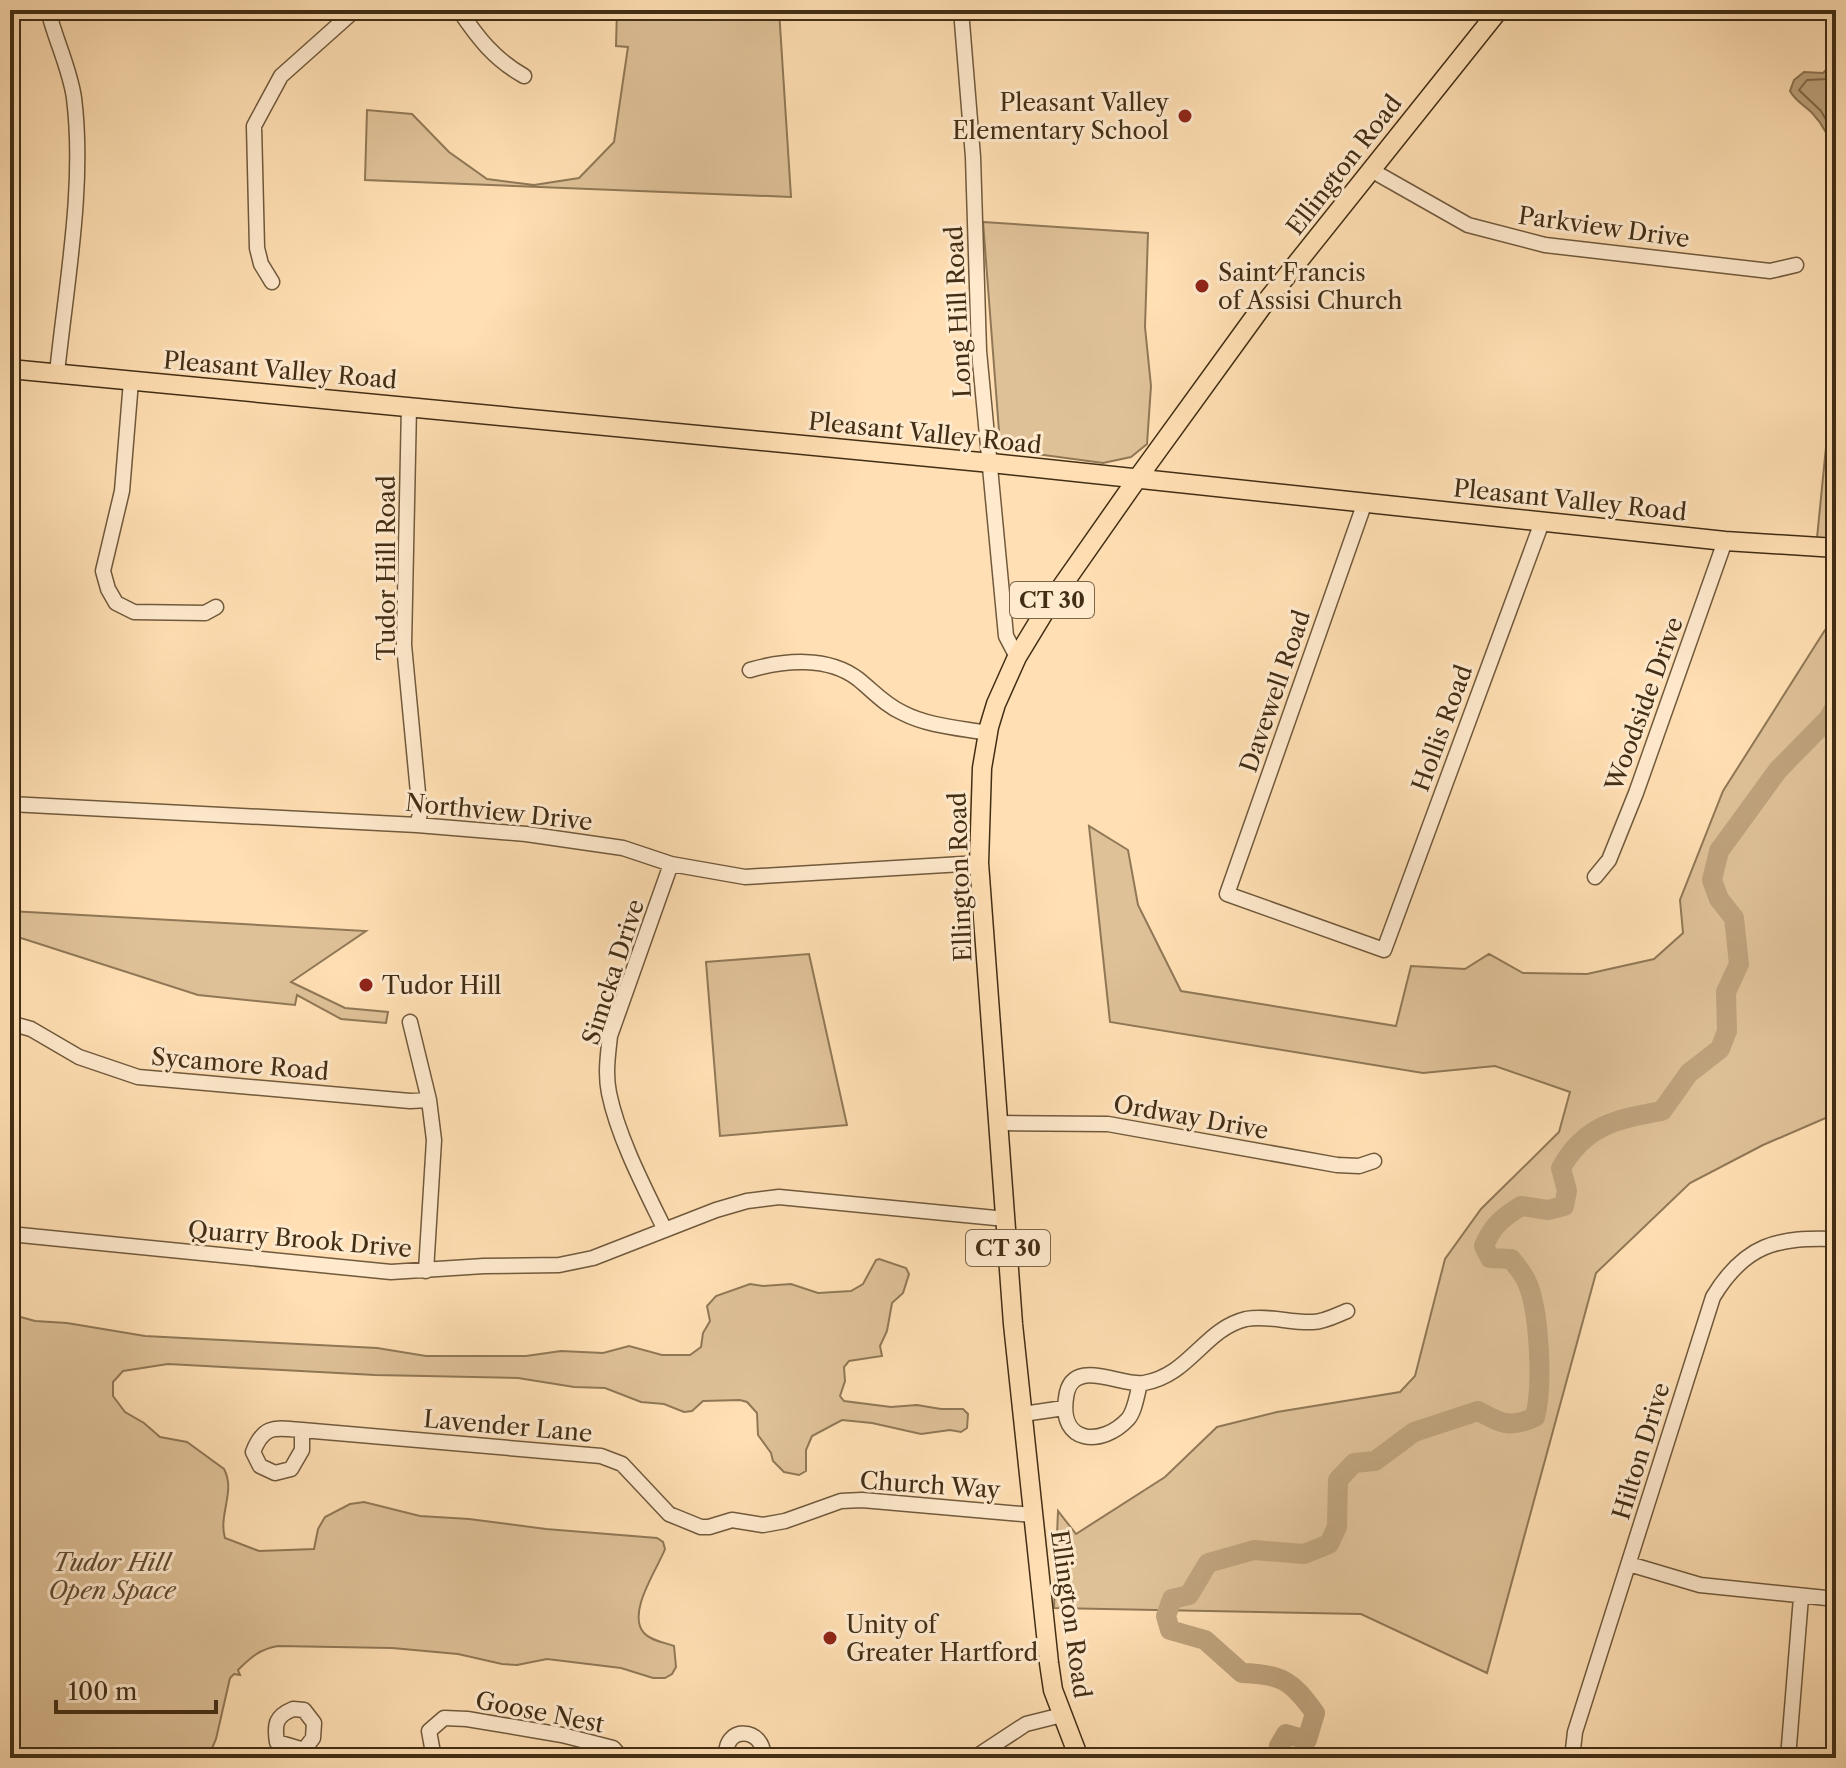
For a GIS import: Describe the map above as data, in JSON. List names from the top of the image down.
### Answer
{
  "streets": {
    "main road": ["Ellington Road", "Pleasant Valley Road", "CT 30"],
    "street": [
      "Parkview Drive",
      "Long Hill Road",
      "Tudor Hill Road",
      "Davewell Road",
      "Woodside Drive",
      "Hollis Road",
      "Northview Drive",
      "Simcka Drive",
      "Sycamore Road",
      "Ordway Drive",
      "Quarry Brook Drive",
      "Lavender Lane",
      "Hilton Drive",
      "Church Way",
      "Goose Nest"
    ]
  },
  "crossings": [
    ["Ellington Road", "Parkview Drive"],
    ["Ellington Road", "Long Hill Road"],
    ["Ellington Road", "Pleasant Valley Road"],
    ["Ellington Road", "Northview Drive"],
    ["Ellington Road", "Ordway Drive"],
    ["Ellington Road", "Quarry Brook Drive"],
    ["Ellington Road", "Church Way"],
    ["Long Hill Road", "Pleasant Valley Road"],
    ["Pleasant Valley Road", "Tudor Hill Road"],
    ["Pleasant Valley Road", "Davewell Road"],
    ["Pleasant Valley Road", "Woodside Drive"],
    ["Pleasant Valley Road", "Hollis Road"],
    ["Tudor Hill Road", "Northview Drive"],
    ["Davewell Road", "Hollis Road"],
    ["Northview Drive", "Simcka Drive"],
    ["Simcka Drive", "Quarry Brook Drive"],
    ["Lavender Lane", "Church Way"]
  ],
  "parks": ["Tudor Hill Open Space"],
  "places": [
    "Pleasant Valley Elementary School",
    "Saint Francis of Assisi Church",
    "Tudor Hill",
    "Unity of Greater Hartford"
  ],
  "scale_bar": "100 m"
}
